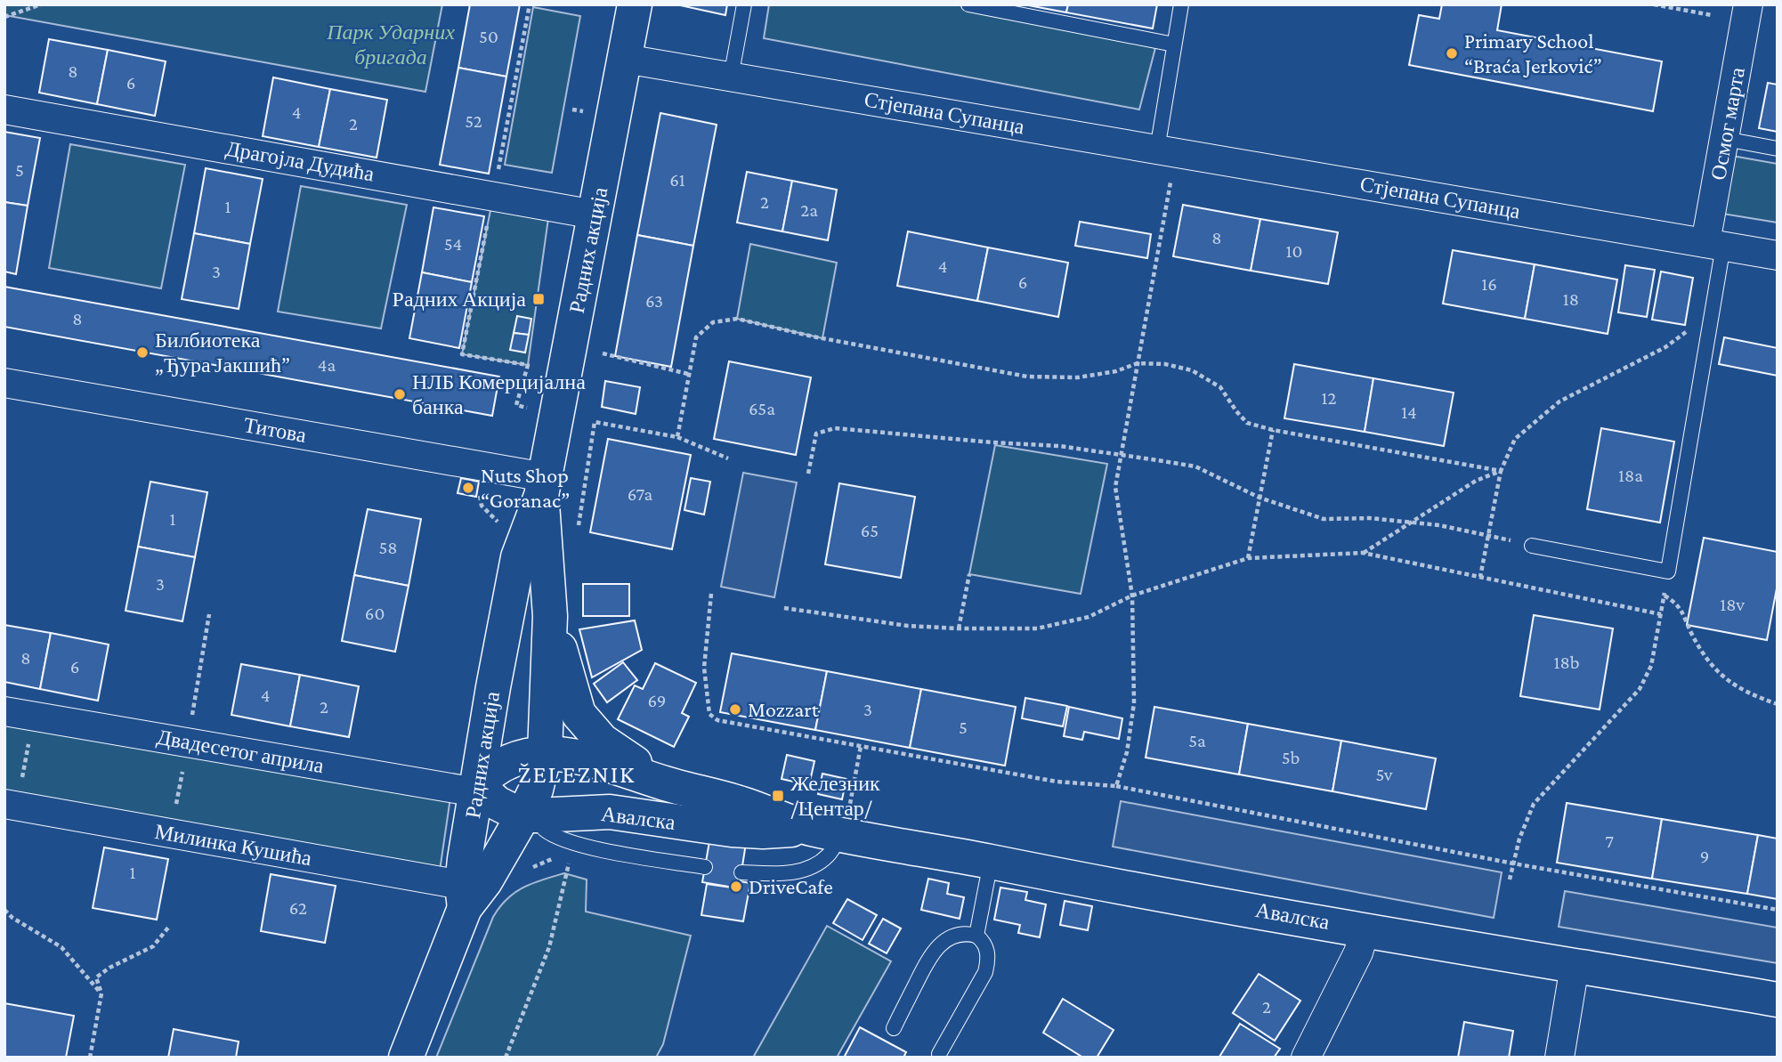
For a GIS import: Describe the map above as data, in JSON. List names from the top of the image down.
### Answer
{
  "streets": {
    "main road": ["Радних акција", "Авалска"],
    "street": [
      "Стјепана Супанца",
      "Осмог марта",
      "Драгојла Дудића",
      "Титова",
      "Двадесетог априла",
      "Милинка Кушића"
    ]
  },
  "crossings": [
    ["Стјепана Супанца", "Осмог марта"],
    ["Стјепана Супанца", "Радних акција"],
    ["Драгојла Дудића", "Радних акција"],
    ["Радних акција", "Титова"],
    ["Радних акција", "Двадесетог априла"],
    ["Радних акција", "Авалска"],
    ["Радних акција", "Милинка Кушића"],
    ["Двадесетог априла", "Авалска"]
  ],
  "districts": ["ŽELEZNIK"],
  "parks": ["Парк Ударних бригада"],
  "places": {
    "other": [
      "Primary School “Braća Jerković”",
      "Билбиотека „Ђура Јакшић”",
      "НЛБ Комерцијална банка",
      "Nuts Shop “Goranac”",
      "Mozzart",
      "DriveCafe"
    ],
    "transit": ["Радних Акција", "Железник /Центар/"]
  },
  "house_numbers": [
    "50",
    "8",
    "6",
    "4",
    "52",
    "2",
    "5",
    "61",
    "2",
    "1",
    "2a",
    "8",
    "54",
    "10",
    "4",
    "3",
    "6",
    "16",
    "18",
    "63",
    "8",
    "4a",
    "12",
    "65a",
    "14",
    "18a",
    "67a",
    "1",
    "65",
    "58",
    "3",
    "18v",
    "60",
    "8",
    "18b",
    "6",
    "4",
    "69",
    "2",
    "3",
    "5",
    "5a",
    "5b",
    "5v",
    "7",
    "9",
    "1",
    "62",
    "2"
  ]
}
